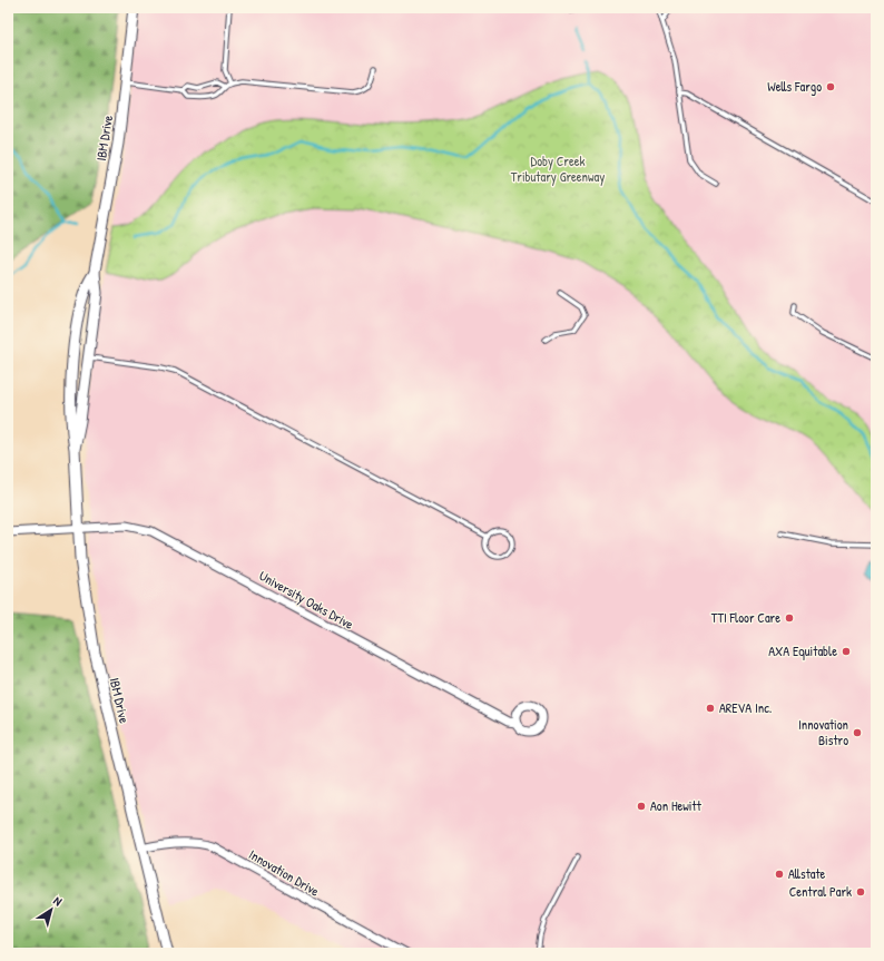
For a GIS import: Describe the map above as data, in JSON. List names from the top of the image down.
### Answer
{
  "streets": {
    "street": ["IBM Drive", "University Oaks Drive", "Innovation Drive"]
  },
  "crossings": [
    ["IBM Drive", "University Oaks Drive"],
    ["IBM Drive", "Innovation Drive"]
  ],
  "parks": ["Doby Creek Tributary Greenway"],
  "places": [
    "Wells Fargo",
    "TTI Floor Care",
    "AXA Equitable",
    "AREVA Inc.",
    "Innovation Bistro",
    "Aon Hewitt",
    "Allstate",
    "Central Park"
  ],
  "north": "top right"
}
